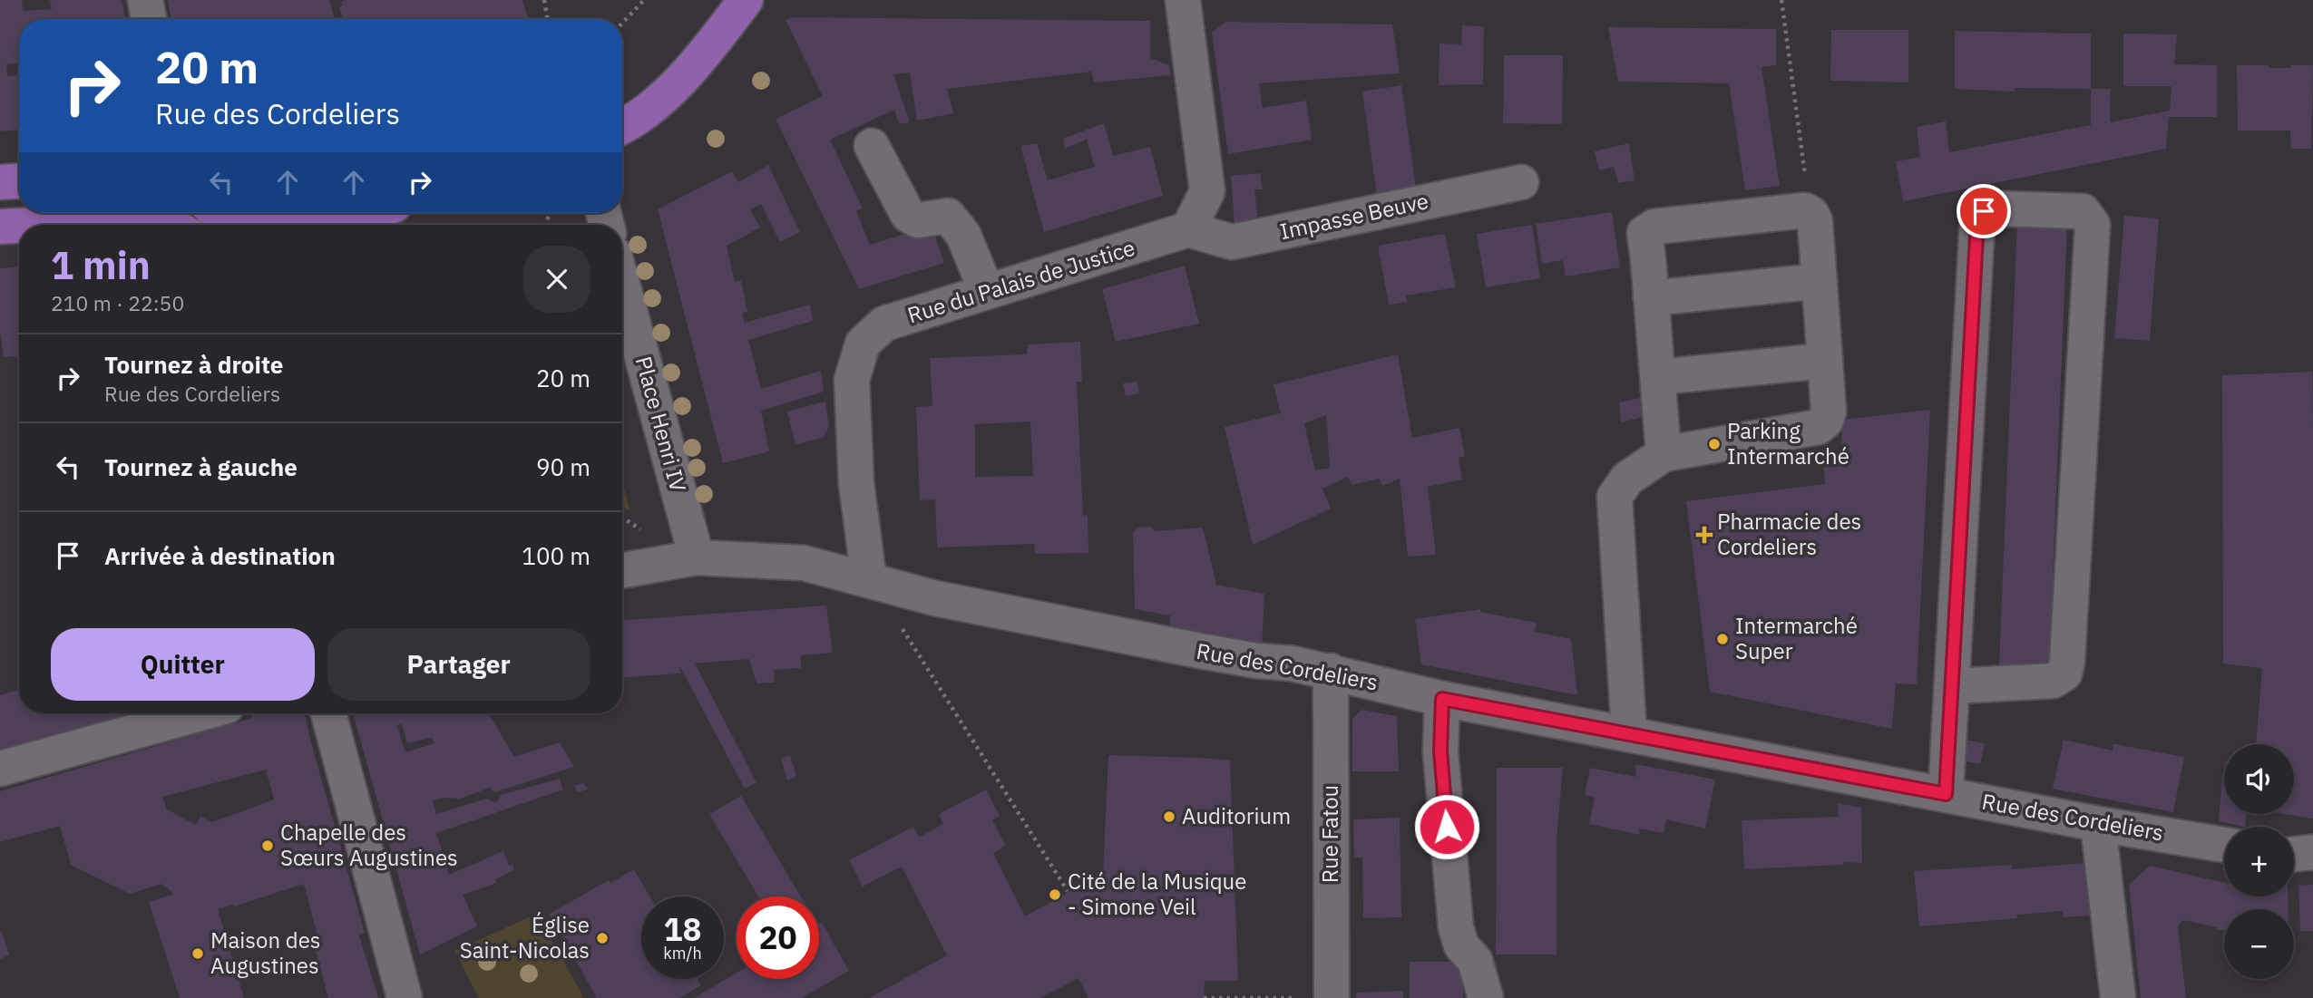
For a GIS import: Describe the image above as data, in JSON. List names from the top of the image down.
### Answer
{
  "streets": {
    "street": [
      "Impasse Beuve",
      "Rue du Palais de Justice",
      "Place Henri IV",
      "Rue des Cordeliers",
      "Rue Fatou"
    ]
  },
  "crossings": [
    ["Impasse Beuve", "Rue du Palais de Justice"],
    ["Rue du Palais de Justice", "Rue des Cordeliers"],
    ["Place Henri IV", "Rue des Cordeliers"],
    ["Rue des Cordeliers", "Rue Fatou"]
  ],
  "places": {
    "other": [
      "Parking Intermarché",
      "Intermarché Super",
      "Auditorium",
      "Chapelle des Sœurs Augustines",
      "Cité de la Musique - Simone Veil",
      "Église Saint-Nicolas",
      "Maison des Augustines"
    ],
    "health": ["Pharmacie des Cordeliers"]
  },
  "page": {
    "turn": ["20 m", "Rue des Cordeliers"],
    "heading": ["1 min", "210 m · 22:50"],
    "list": [
      {
        "name": "Tournez à droite",
        "note": "Rue des Cordeliers",
        "value": "20 m"
      },
      {
        "name": "Tournez à gauche",
        "value": "90 m"
      },
      {
        "name": "Arrivée à destination",
        "value": "100 m"
      }
    ],
    "buttons": ["Quitter", "Partager"],
    "map_buttons": ["+", "−"],
    "speed": "18 km/h",
    "limit": "20"
  }
}
